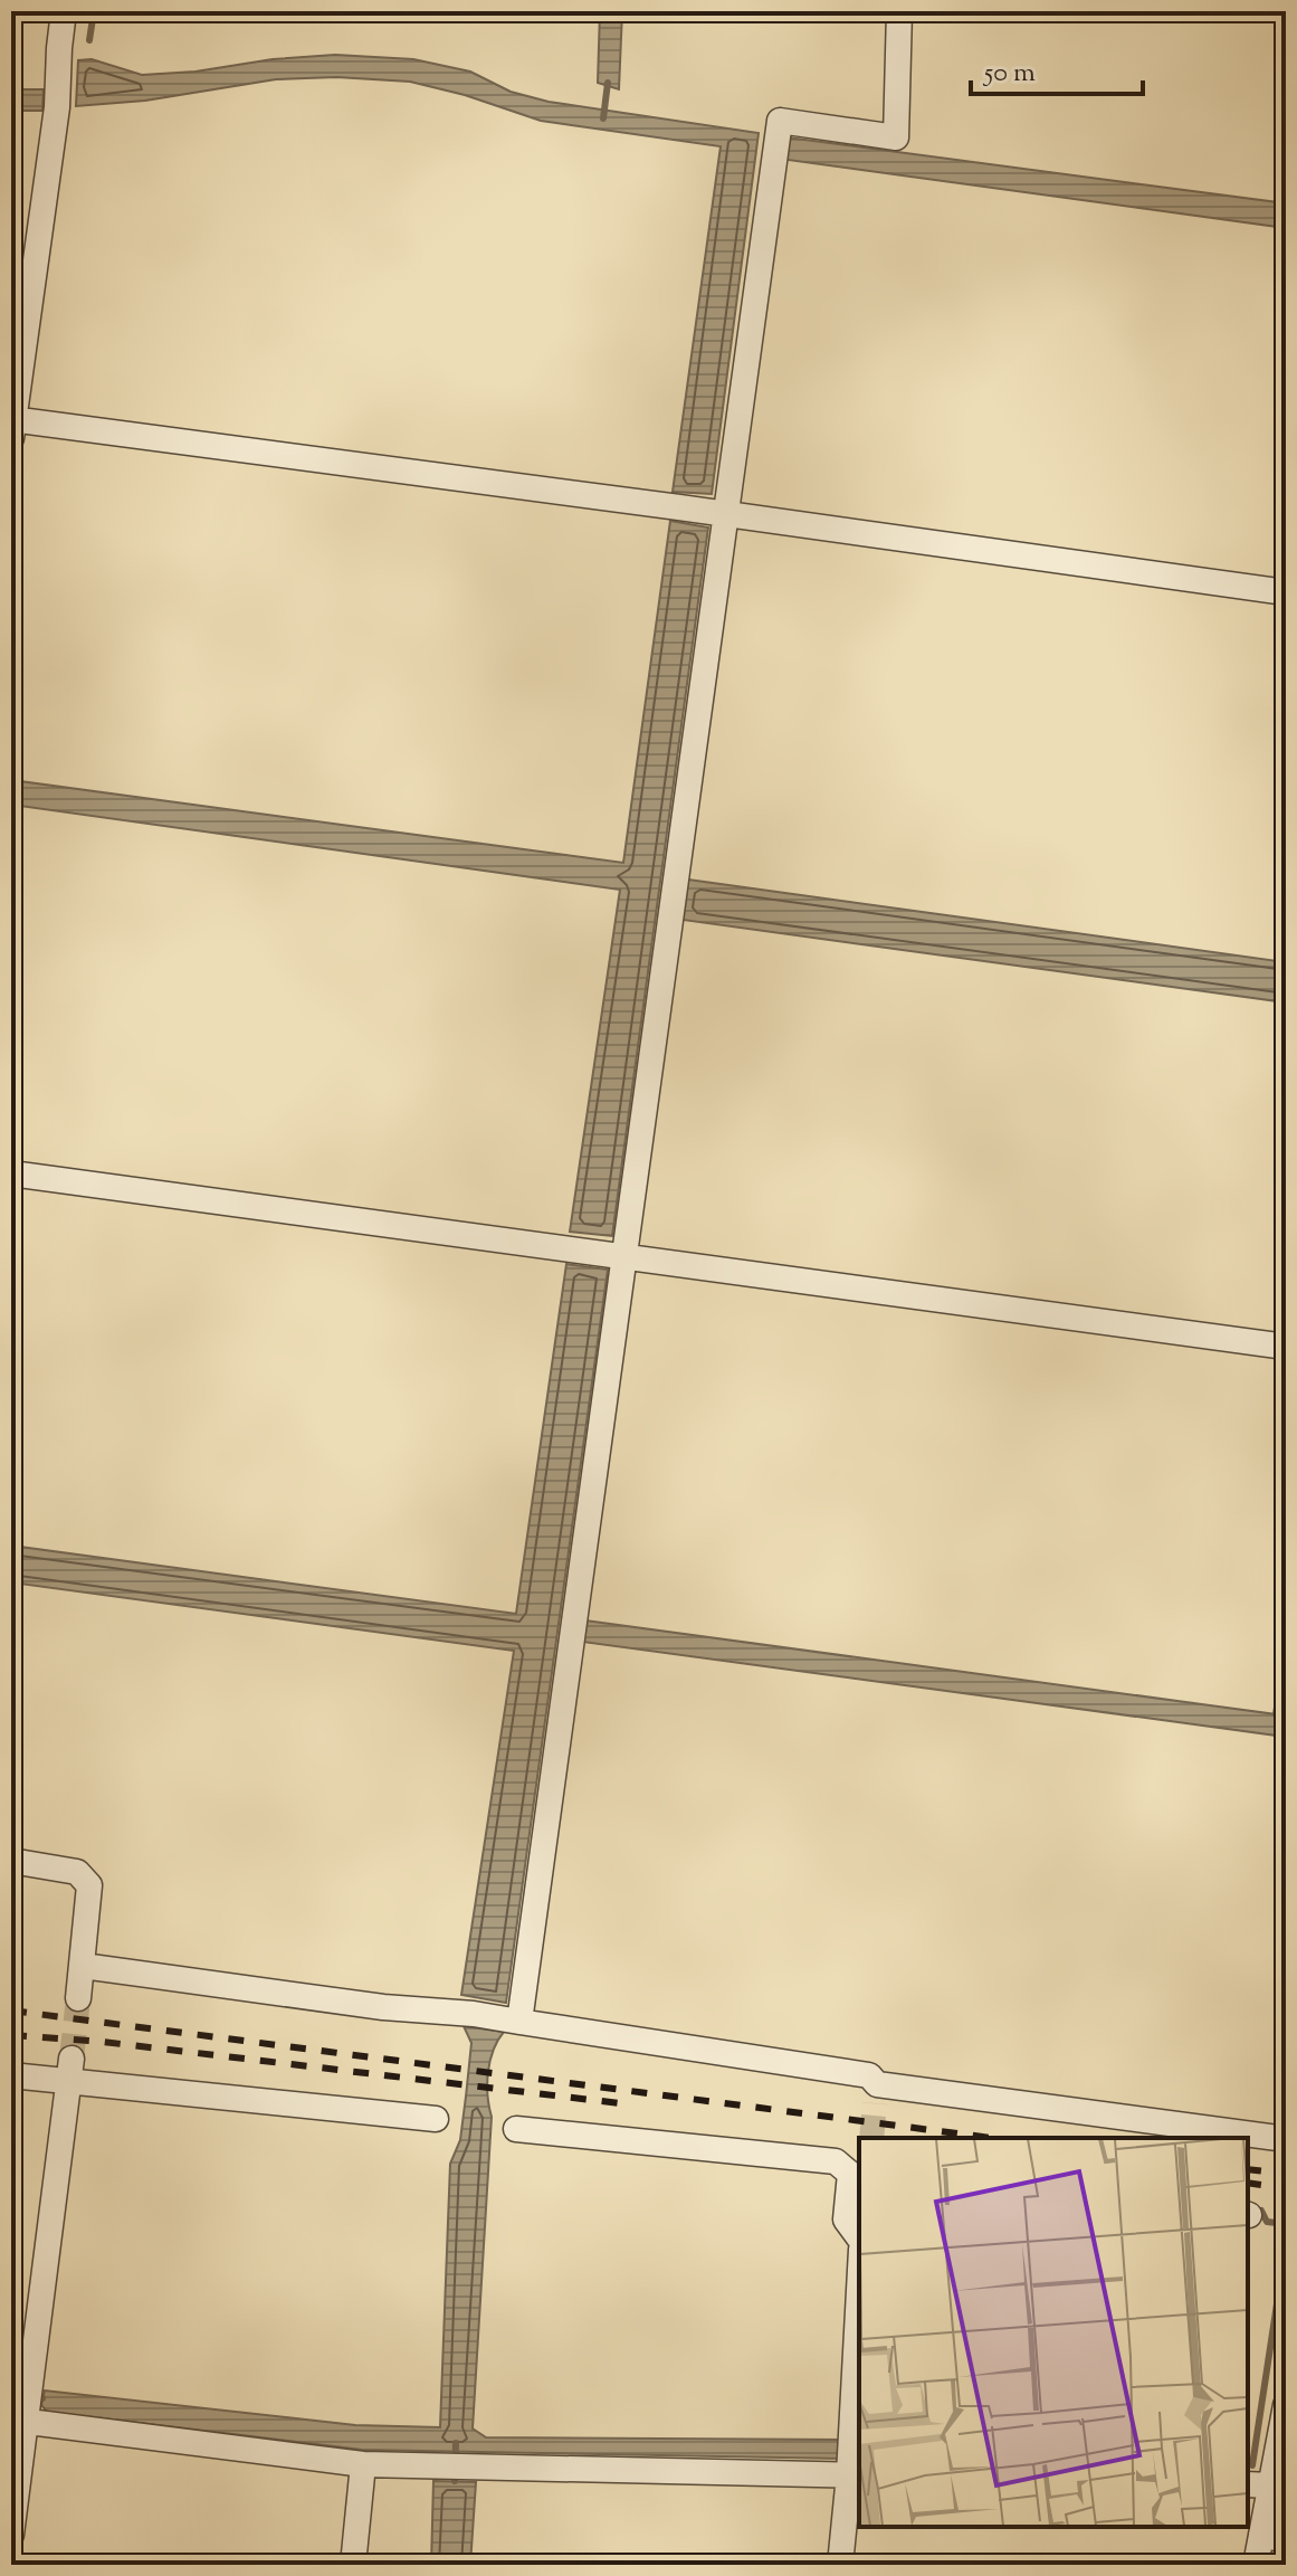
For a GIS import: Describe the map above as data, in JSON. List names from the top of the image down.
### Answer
{
  "scale_bar": "50 m"
}
